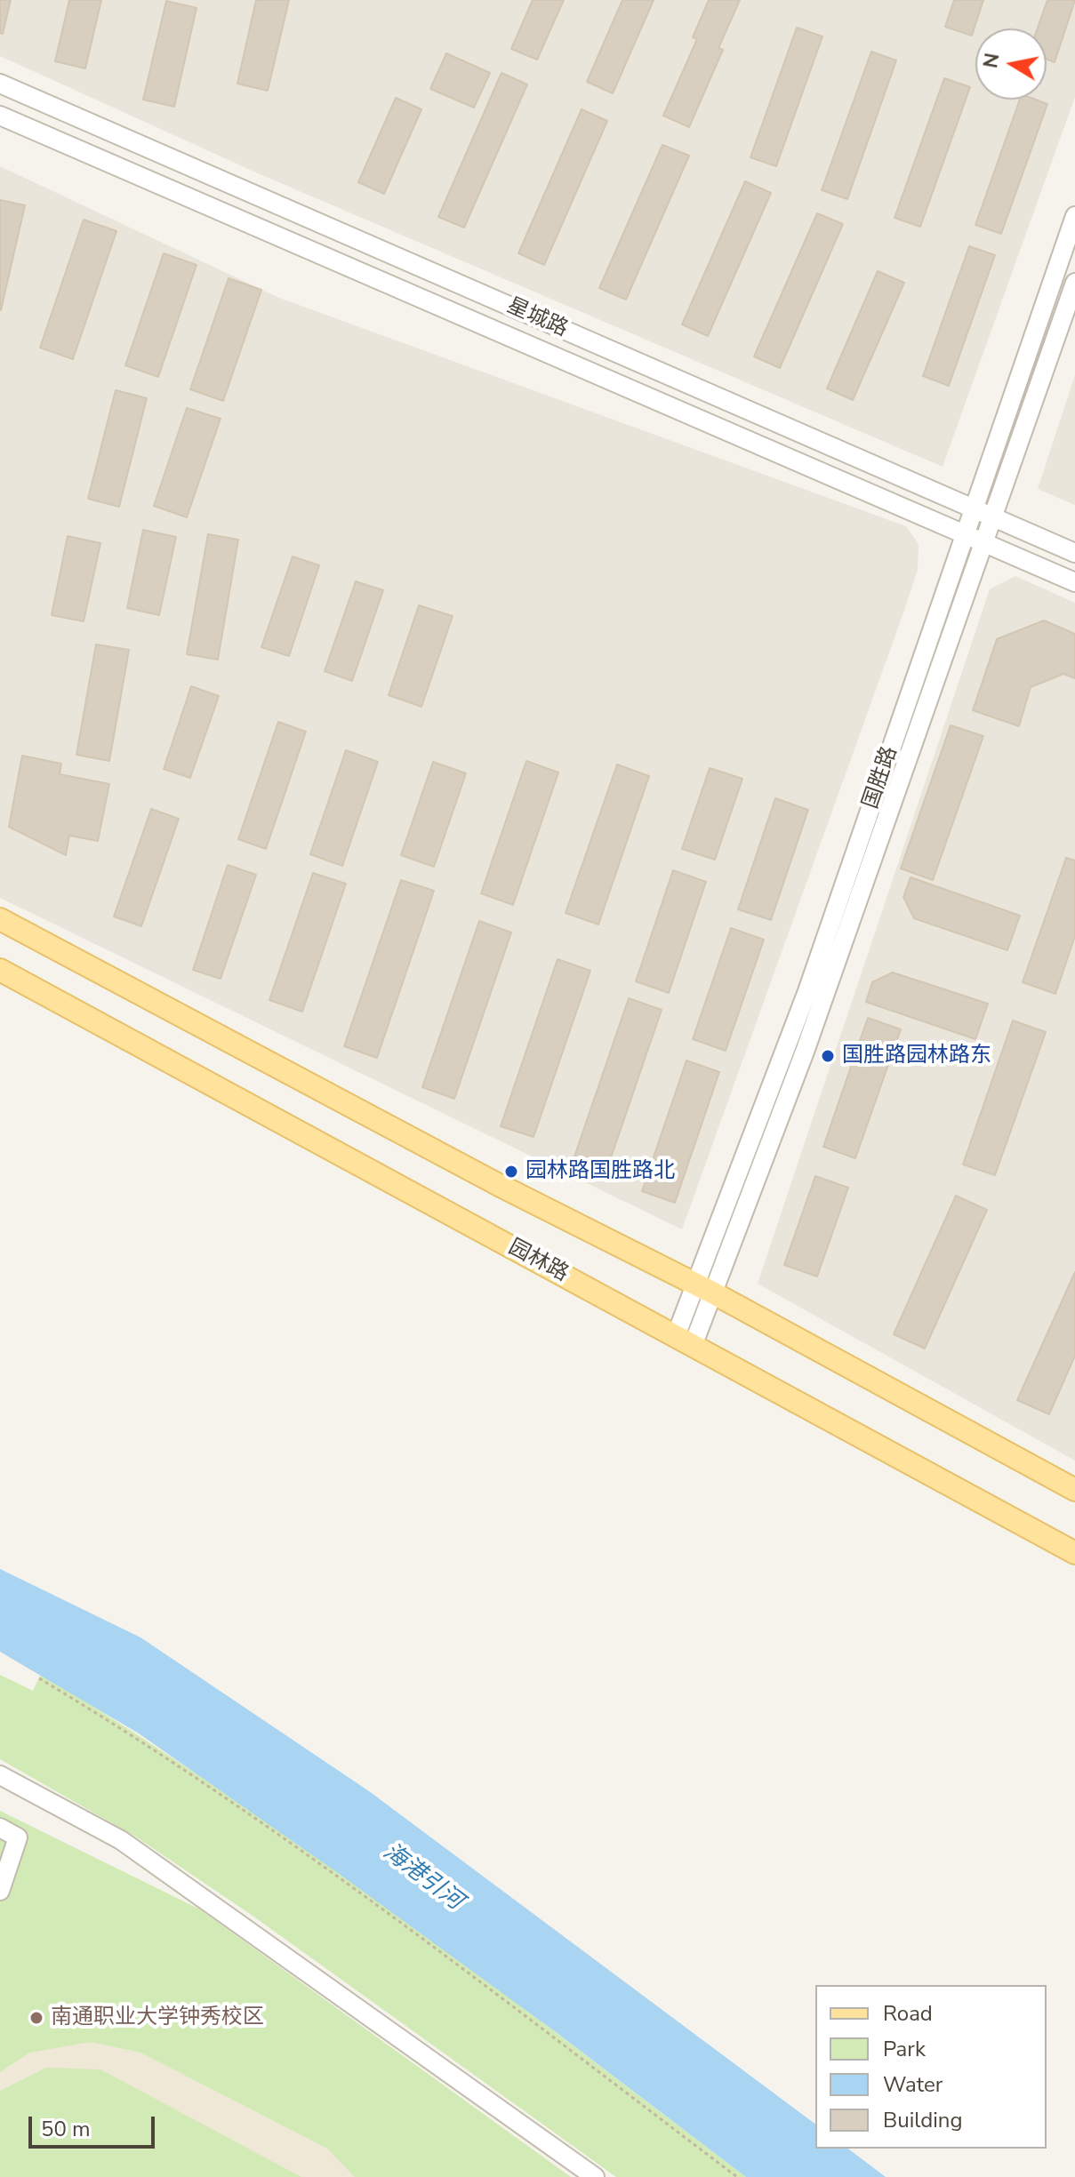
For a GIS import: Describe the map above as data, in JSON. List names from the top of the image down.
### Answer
{
  "streets": {
    "main road": ["园林路"],
    "street": ["星城路", "国胜路"]
  },
  "crossings": [
    ["星城路", "国胜路"],
    ["国胜路", "园林路"]
  ],
  "water": ["海港引河"],
  "places": ["国胜路园林路东", "园林路国胜路北", "南通职业大学钟秀校区"],
  "legend": [
    "Road",
    "Park",
    "Water",
    "Building"
  ],
  "scale_bar": "50 m",
  "north": "left"
}
